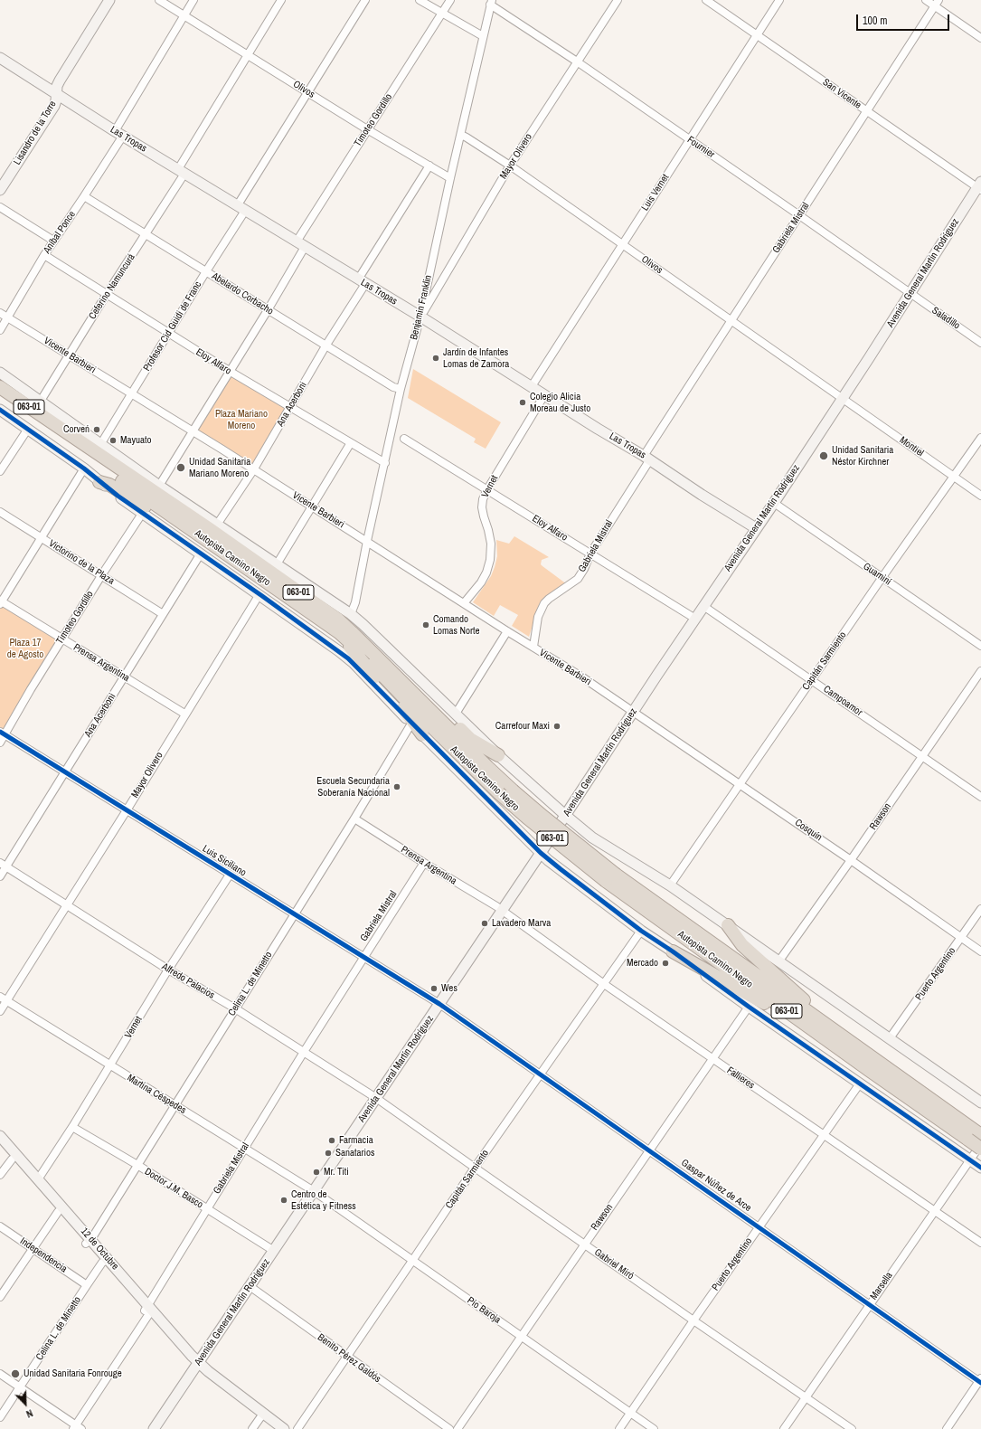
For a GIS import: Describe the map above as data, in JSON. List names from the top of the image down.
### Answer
{
  "streets": {
    "highway": ["063-01", "Autopista Camino Negro"],
    "street": [
      "Olivos",
      "San Vicente",
      "Timoteo Gordillo",
      "Lisandro de la Torre",
      "Las Tropas",
      "Fournier",
      "Mayor Olivero",
      "Luis Vernet",
      "Gabriela Mistral",
      "Aníbal Ponce",
      "Avenida General Martín Rodríguez",
      "Ceferino Namuncurá",
      "Abelardo Corbacho",
      "Benjamin Franklin",
      "Saladillo",
      "Profesor Cid Guidi de Franc",
      "Vicente Barbieri",
      "Eloy Alfaro",
      "Ana Acerboni",
      "Montiel",
      "Vernet",
      "Victorino de la Plaza",
      "Guaminí",
      "Capitán Sarmiento",
      "Prensa Argentina",
      "Campoamor",
      "Rawson",
      "Cosquín",
      "Luis Siciliano",
      "Puerto Argentino",
      "Alfredo Palacios",
      "Celina L. de Minetto",
      "Fallieres",
      "Martina Céspedes",
      "Gaspar Núñez de Arce",
      "Doctor J.M. Basco",
      "12 de Octubre",
      "Independencia",
      "Gabriel Miró",
      "Marsella",
      "Pío Baroja",
      "Benito Pérez Galdós"
    ]
  },
  "crossings": [
    ["Olivos", "Timoteo Gordillo"],
    ["Olivos", "Mayor Olivero"],
    ["Olivos", "Luis Vernet"],
    ["Olivos", "Gabriela Mistral"],
    ["Olivos", "Aníbal Ponce"],
    ["Olivos", "Avenida General Martín Rodríguez"],
    ["Olivos", "Ceferino Namuncurá"],
    ["Olivos", "Benjamin Franklin"],
    ["Olivos", "Profesor Cid Guidi de Franc"],
    ["Olivos", "Ana Acerboni"],
    ["Olivos", "Montiel"],
    ["San Vicente", "Luis Vernet"],
    ["San Vicente", "Gabriela Mistral"],
    ["San Vicente", "Avenida General Martín Rodríguez"],
    ["Timoteo Gordillo", "Las Tropas"],
    ["Timoteo Gordillo", "Abelardo Corbacho"],
    ["Timoteo Gordillo", "Vicente Barbieri"],
    ["Timoteo Gordillo", "Eloy Alfaro"],
    ["Timoteo Gordillo", "Victorino de la Plaza"],
    ["Timoteo Gordillo", "Prensa Argentina"],
    ["Timoteo Gordillo", "Luis Siciliano"],
    ["Lisandro de la Torre", "Las Tropas"],
    ["Las Tropas", "Mayor Olivero"],
    ["Las Tropas", "Luis Vernet"],
    ["Las Tropas", "Gabriela Mistral"],
    ["Las Tropas", "Aníbal Ponce"],
    ["Las Tropas", "Avenida General Martín Rodríguez"],
    ["Las Tropas", "Ceferino Namuncurá"],
    ["Las Tropas", "Benjamin Franklin"],
    ["Las Tropas", "Profesor Cid Guidi de Franc"],
    ["Las Tropas", "Ana Acerboni"],
    ["Las Tropas", "Vernet"],
    ["Fournier", "Mayor Olivero"],
    ["Fournier", "Luis Vernet"],
    ["Fournier", "Gabriela Mistral"],
    ["Fournier", "Avenida General Martín Rodríguez"],
    ["Fournier", "Benjamin Franklin"],
    ["Fournier", "Saladillo"],
    ["Mayor Olivero", "Benjamin Franklin"],
    ["Mayor Olivero", "Prensa Argentina"],
    ["Mayor Olivero", "Luis Siciliano"],
    ["Mayor Olivero", "Alfredo Palacios"],
    ["Mayor Olivero", "Martina Céspedes"],
    ["Gabriela Mistral", "Vicente Barbieri"],
    ["Gabriela Mistral", "Eloy Alfaro"],
    ["Gabriela Mistral", "Prensa Argentina"],
    ["Gabriela Mistral", "Luis Siciliano"],
    ["Gabriela Mistral", "Alfredo Palacios"],
    ["Gabriela Mistral", "Martina Céspedes"],
    ["Gabriela Mistral", "Doctor J.M. Basco"],
    ["Gabriela Mistral", "12 de Octubre"],
    ["Aníbal Ponce", "Abelardo Corbacho"],
    ["Aníbal Ponce", "Vicente Barbieri"],
    ["Aníbal Ponce", "Eloy Alfaro"],
    ["Avenida General Martín Rodríguez", "Saladillo"],
    ["Avenida General Martín Rodríguez", "Vicente Barbieri"],
    ["Avenida General Martín Rodríguez", "Eloy Alfaro"],
    ["Avenida General Martín Rodríguez", "Montiel"],
    ["Avenida General Martín Rodríguez", "Guaminí"],
    ["Avenida General Martín Rodríguez", "Prensa Argentina"],
    ["Avenida General Martín Rodríguez", "Campoamor"],
    ["Avenida General Martín Rodríguez", "Cosquín"],
    ["Avenida General Martín Rodríguez", "Luis Siciliano"],
    ["Avenida General Martín Rodríguez", "Alfredo Palacios"],
    ["Avenida General Martín Rodríguez", "Fallieres"],
    ["Avenida General Martín Rodríguez", "Martina Céspedes"],
    ["Avenida General Martín Rodríguez", "Gaspar Núñez de Arce"],
    ["Avenida General Martín Rodríguez", "Doctor J.M. Basco"],
    ["Avenida General Martín Rodríguez", "12 de Octubre"],
    ["Avenida General Martín Rodríguez", "Gabriel Miró"],
    ["Avenida General Martín Rodríguez", "Pío Baroja"],
    ["Avenida General Martín Rodríguez", "Benito Pérez Galdós"],
    ["Ceferino Namuncurá", "Abelardo Corbacho"],
    ["Ceferino Namuncurá", "Vicente Barbieri"],
    ["Ceferino Namuncurá", "Eloy Alfaro"],
    ["Abelardo Corbacho", "Benjamin Franklin"],
    ["Abelardo Corbacho", "Profesor Cid Guidi de Franc"],
    ["Abelardo Corbacho", "Ana Acerboni"],
    ["Benjamin Franklin", "Vicente Barbieri"],
    ["Benjamin Franklin", "Eloy Alfaro"],
    ["Profesor Cid Guidi de Franc", "Vicente Barbieri"],
    ["Profesor Cid Guidi de Franc", "Eloy Alfaro"],
    ["Vicente Barbieri", "Ana Acerboni"],
    ["Vicente Barbieri", "Vernet"],
    ["Vicente Barbieri", "Cosquín"],
    ["Eloy Alfaro", "Ana Acerboni"],
    ["Eloy Alfaro", "Vernet"],
    ["Ana Acerboni", "Victorino de la Plaza"],
    ["Ana Acerboni", "Prensa Argentina"],
    ["Ana Acerboni", "Luis Siciliano"],
    ["Ana Acerboni", "Alfredo Palacios"],
    ["Montiel", "Capitán Sarmiento"],
    ["Vernet", "Luis Siciliano"],
    ["Vernet", "Alfredo Palacios"],
    ["Vernet", "Martina Céspedes"],
    ["Vernet", "Doctor J.M. Basco"],
    ["Vernet", "12 de Octubre"],
    ["Guaminí", "Capitán Sarmiento"],
    ["Capitán Sarmiento", "Campoamor"],
    ["Capitán Sarmiento", "Cosquín"],
    ["Capitán Sarmiento", "Fallieres"],
    ["Capitán Sarmiento", "Gaspar Núñez de Arce"],
    ["Capitán Sarmiento", "Gabriel Miró"],
    ["Capitán Sarmiento", "Pío Baroja"],
    ["Capitán Sarmiento", "Benito Pérez Galdós"],
    ["Prensa Argentina", "Celina L. de Minetto"],
    ["Prensa Argentina", "Fallieres"],
    ["Campoamor", "Rawson"],
    ["Rawson", "Cosquín"],
    ["Rawson", "Fallieres"],
    ["Rawson", "Gaspar Núñez de Arce"],
    ["Rawson", "Gabriel Miró"],
    ["Rawson", "Pío Baroja"],
    ["Cosquín", "Puerto Argentino"],
    ["Luis Siciliano", "Celina L. de Minetto"],
    ["Luis Siciliano", "Gaspar Núñez de Arce"],
    ["Puerto Argentino", "Fallieres"],
    ["Puerto Argentino", "Gaspar Núñez de Arce"],
    ["Puerto Argentino", "Gabriel Miró"],
    ["Puerto Argentino", "Pío Baroja"],
    ["Alfredo Palacios", "Celina L. de Minetto"],
    ["Alfredo Palacios", "Gabriel Miró"],
    ["Celina L. de Minetto", "Martina Céspedes"],
    ["Celina L. de Minetto", "Doctor J.M. Basco"],
    ["Celina L. de Minetto", "12 de Octubre"],
    ["Celina L. de Minetto", "Independencia"],
    ["Fallieres", "Marsella"],
    ["Martina Céspedes", "Pío Baroja"],
    ["Gaspar Núñez de Arce", "Marsella"],
    ["Gabriel Miró", "Marsella"]
  ],
  "parks": ["Plaza Mariano Moreno", "Plaza 17 de Agosto"],
  "places": [
    "Jardín de Infantes Lomas de Zamora",
    "Colegio Alicia Moreau de Justo",
    "Corveń",
    "Mayuato",
    "Unidad Sanitaria Néstor Kirchner",
    "Unidad Sanitaria Mariano Moreno",
    "Comando Lomas Norte",
    "Carrefour Maxi",
    "Escuela Secundaria Soberanía Nacional",
    "Lavadero Marva",
    "Mercado",
    "Wes",
    "Farmacia",
    "Sanatarios",
    "Mr. Titi",
    "Centro de Estética y Fitness",
    "Unidad Sanitaria Fonrouge"
  ],
  "scale_bar": "100 m",
  "north": "bottom right"
}
